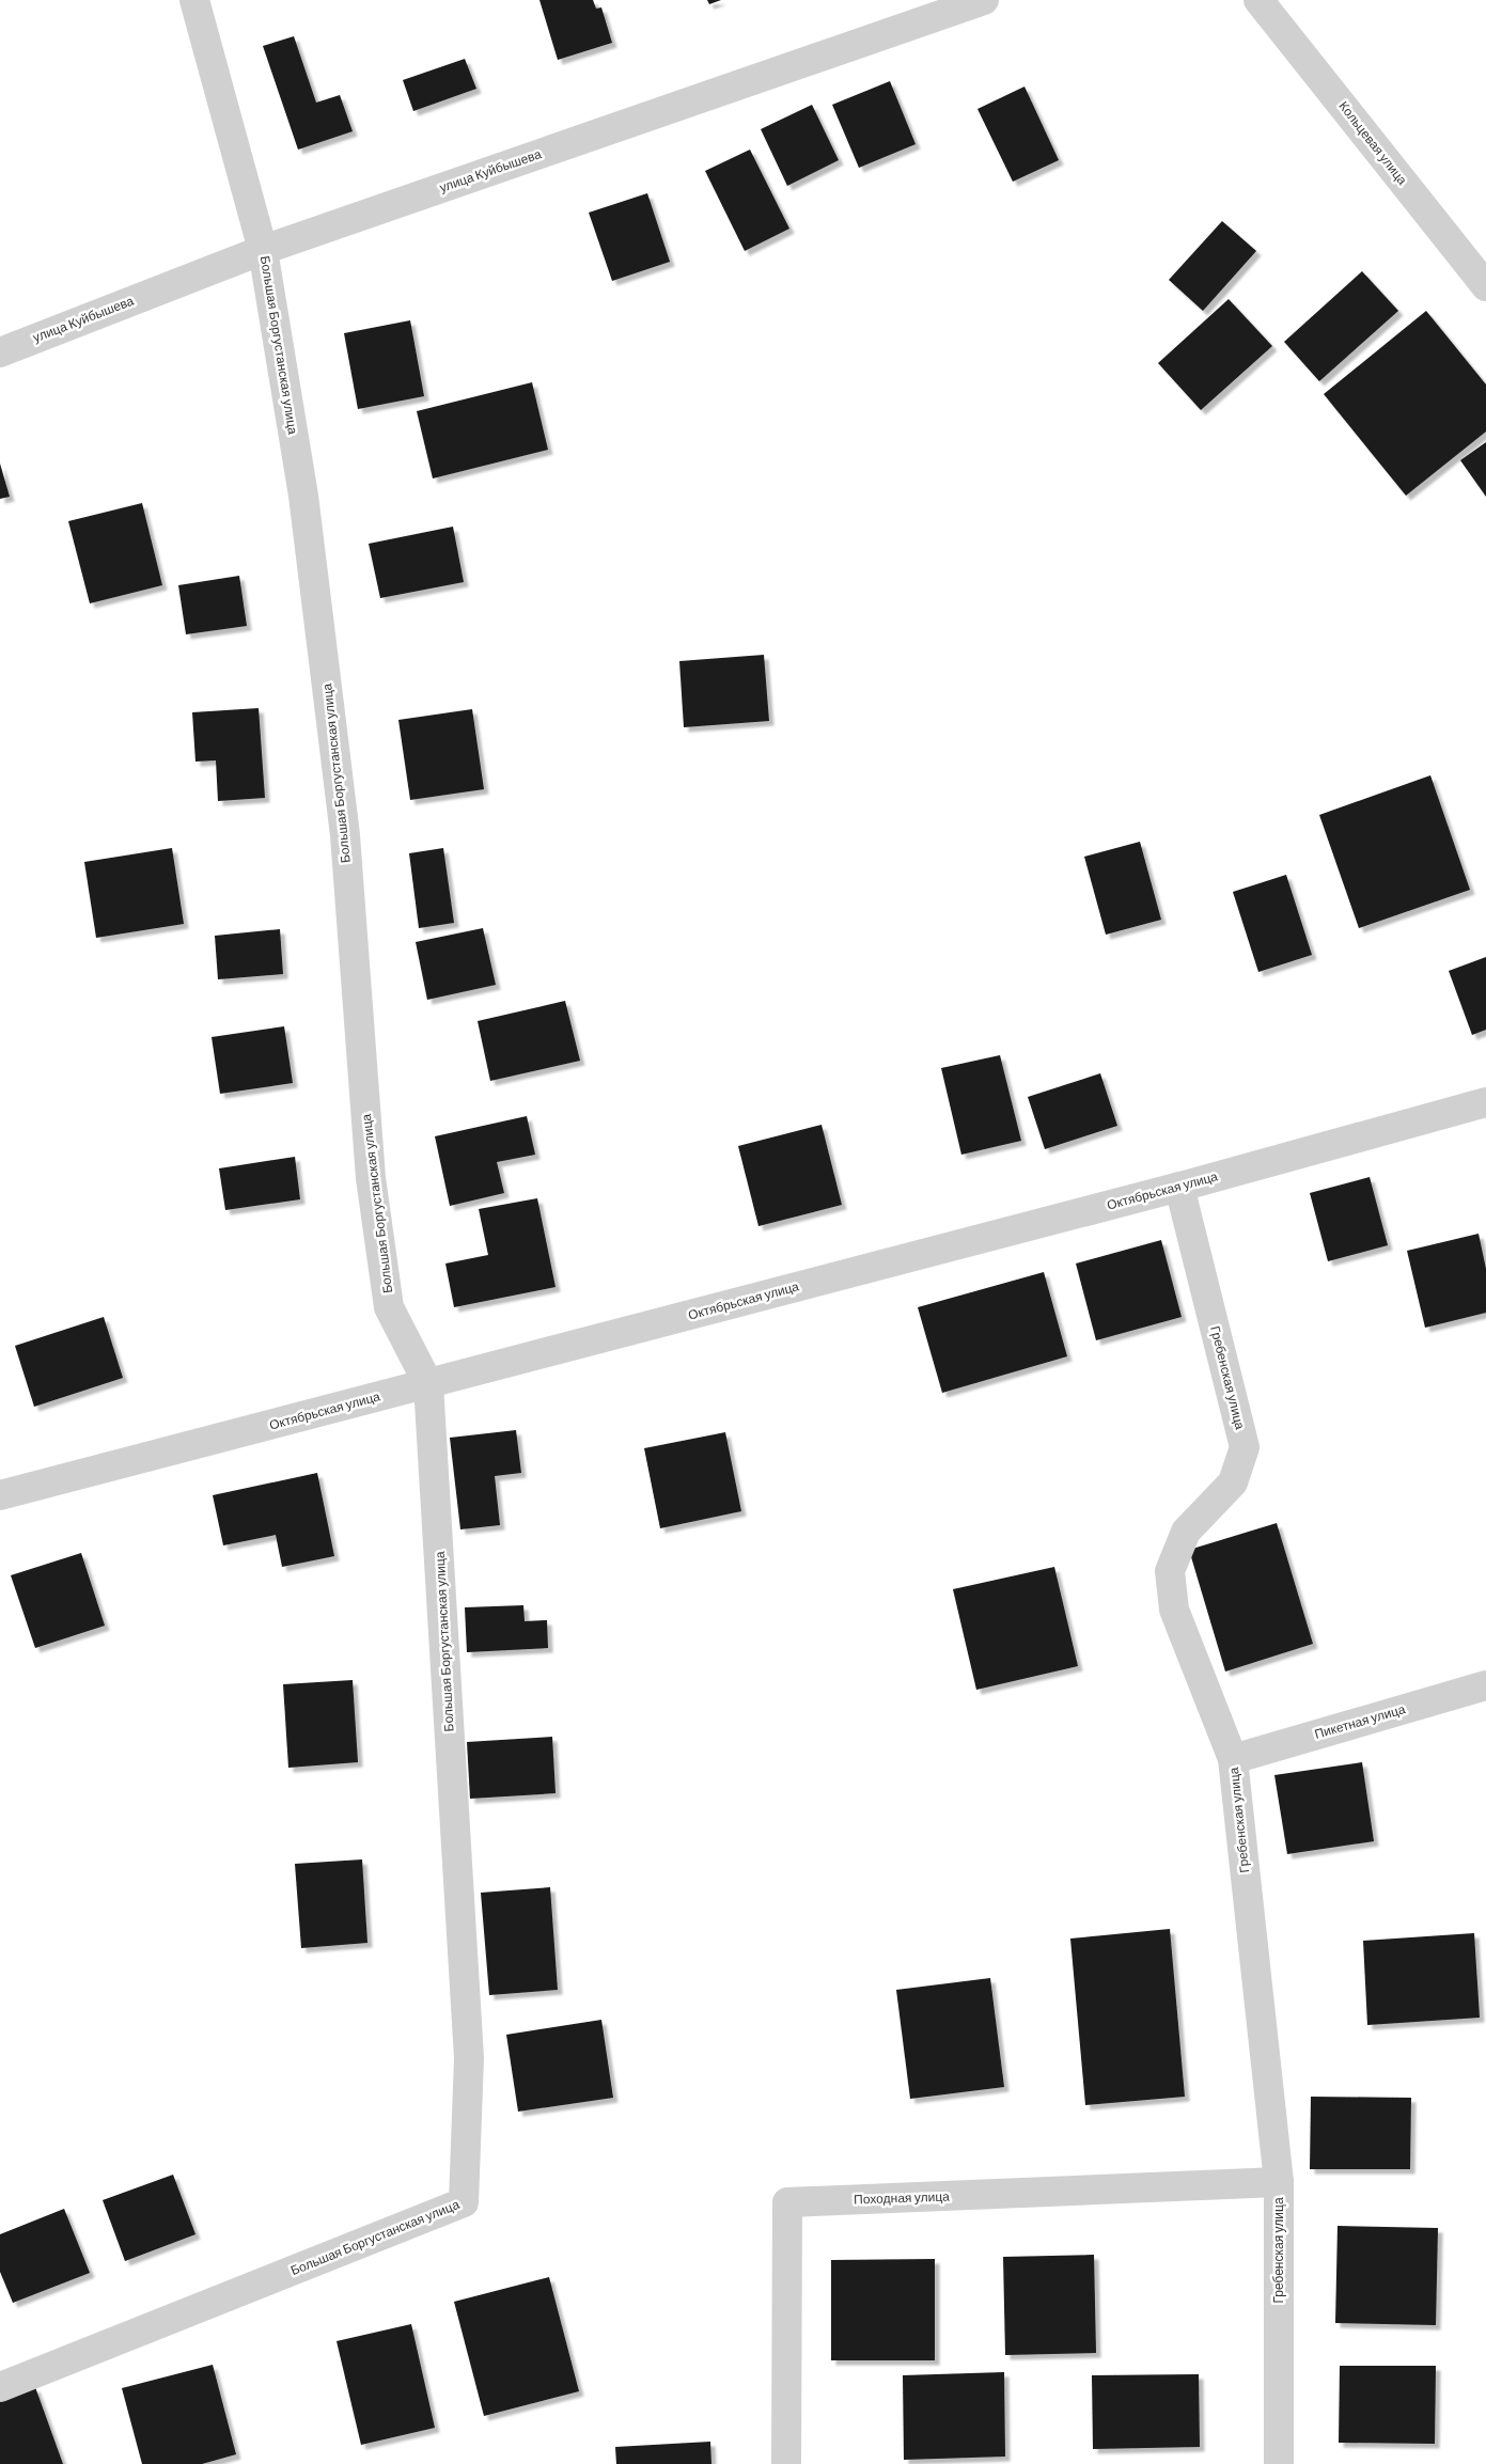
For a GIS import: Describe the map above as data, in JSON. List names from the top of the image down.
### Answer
{
  "streets": {
    "street": [
      "Кольцевая улица",
      "улица Куйбышева",
      "Большая Боргустанская улица",
      "Октябрьская улица",
      "Гребенская улица",
      "Пикетная улица",
      "Походная улица"
    ]
  },
  "crossings": [
    ["улица Куйбышева", "Большая Боргустанская улица"],
    ["Большая Боргустанская улица", "Октябрьская улица"],
    ["Октябрьская улица", "Гребенская улица"],
    ["Гребенская улица", "Пикетная улица"],
    ["Гребенская улица", "Походная улица"]
  ]
}
